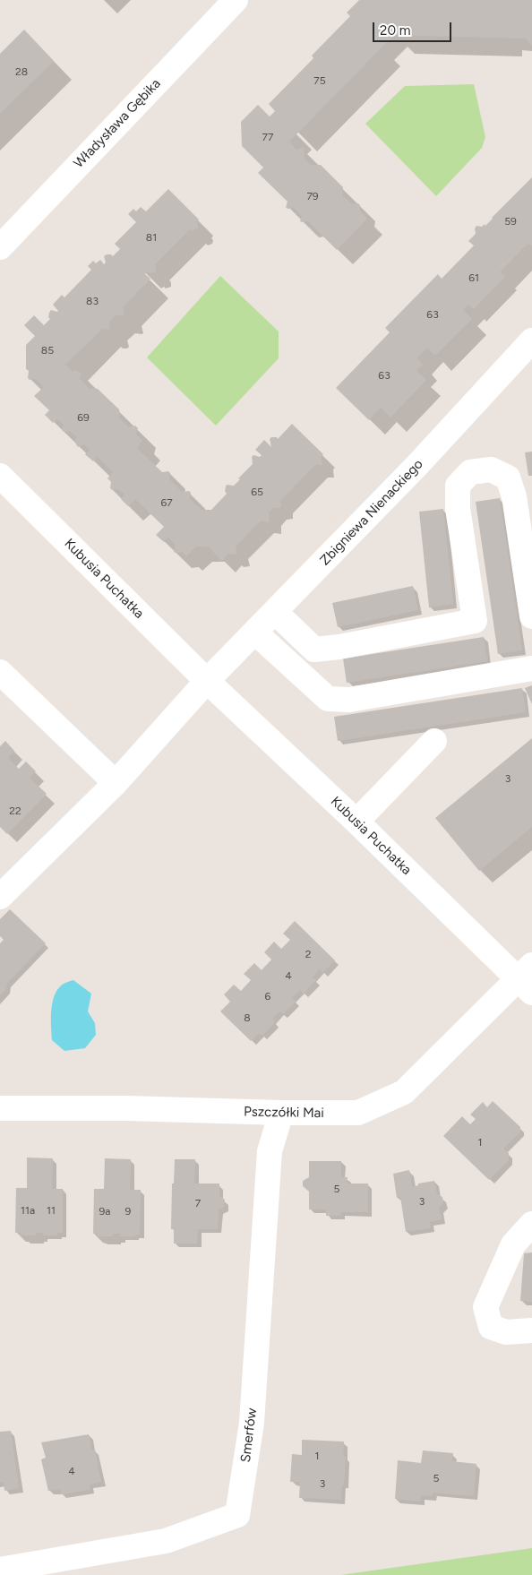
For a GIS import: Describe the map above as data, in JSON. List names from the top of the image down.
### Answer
{
  "streets": {
    "street": [
      "Władysława Gębika",
      "Zbigniewa Nienackiego",
      "Kubusia Puchatka",
      "Pszczółki Mai",
      "Smerfów"
    ]
  },
  "crossings": [
    ["Zbigniewa Nienackiego", "Kubusia Puchatka"],
    ["Kubusia Puchatka", "Pszczółki Mai"],
    ["Pszczółki Mai", "Smerfów"]
  ],
  "house_numbers": [
    "28",
    "75",
    "77",
    "79",
    "59",
    "81",
    "61",
    "83",
    "63",
    "85",
    "63",
    "69",
    "65",
    "67",
    "3",
    "22",
    "2",
    "4",
    "6",
    "8",
    "1",
    "5",
    "3",
    "7",
    "11a",
    "11",
    "9a",
    "9",
    "1",
    "4",
    "5",
    "3"
  ],
  "scale_bar": "20 m"
}
